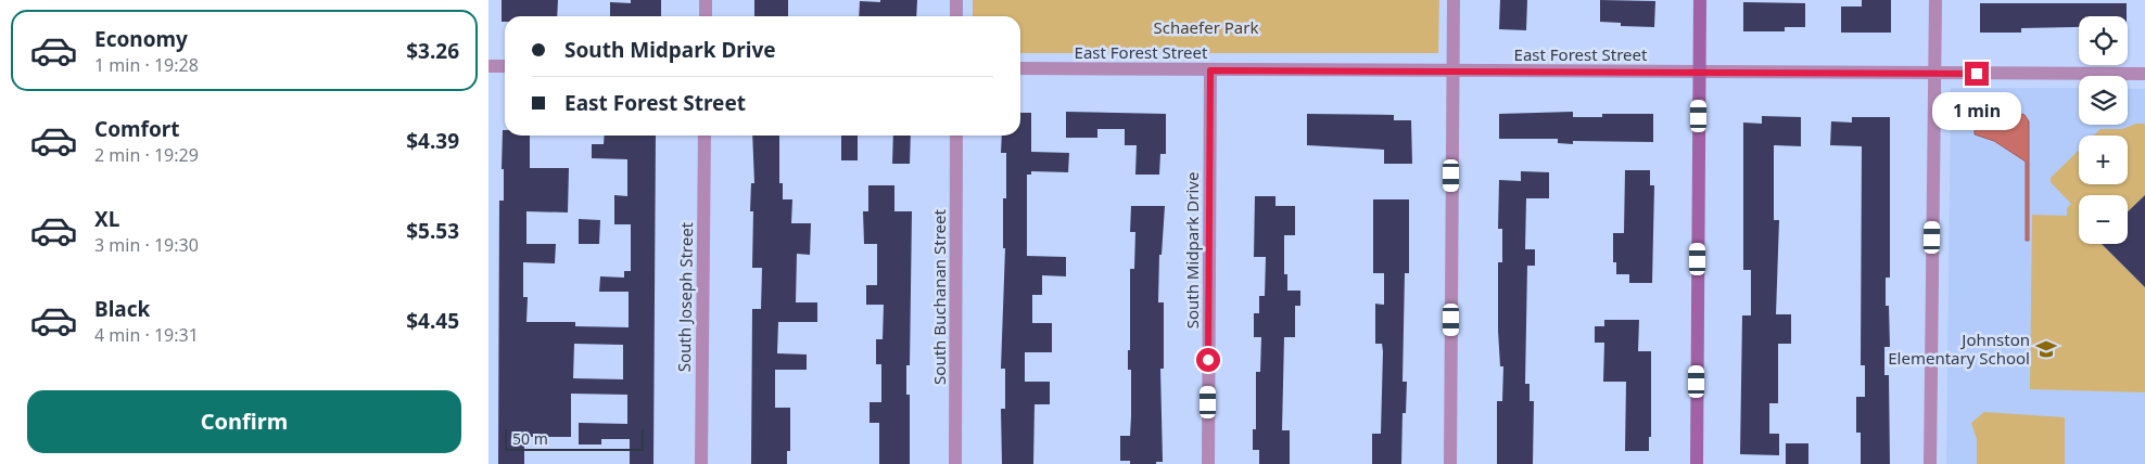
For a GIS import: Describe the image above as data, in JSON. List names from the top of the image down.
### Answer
{
  "streets": {
    "street": [
      "East Forest Street",
      "South Midpark Drive",
      "South Joseph Street",
      "South Buchanan Street"
    ]
  },
  "crossings": [
    ["East Forest Street", "South Midpark Drive"]
  ],
  "parks": ["Schaefer Park"],
  "places": {
    "school or university": ["Johnston Elementary School"]
  },
  "scale_bar": "50 m",
  "page": {
    "list": [
      {
        "name": "Economy",
        "note": "1 min · 19:28",
        "value": "$3.26"
      },
      {
        "name": "Comfort",
        "note": "2 min · 19:29",
        "value": "$4.39"
      },
      {
        "name": "XL",
        "note": "3 min · 19:30",
        "value": "$5.53"
      },
      {
        "name": "Black",
        "note": "4 min · 19:31",
        "value": "$4.45"
      }
    ],
    "map_buttons": ["+", "−"],
    "banner": ["South Midpark Drive", "East Forest Street"],
    "bubble": "1 min",
    "buttons": "Confirm",
    "scale": "50 m"
  }
}
